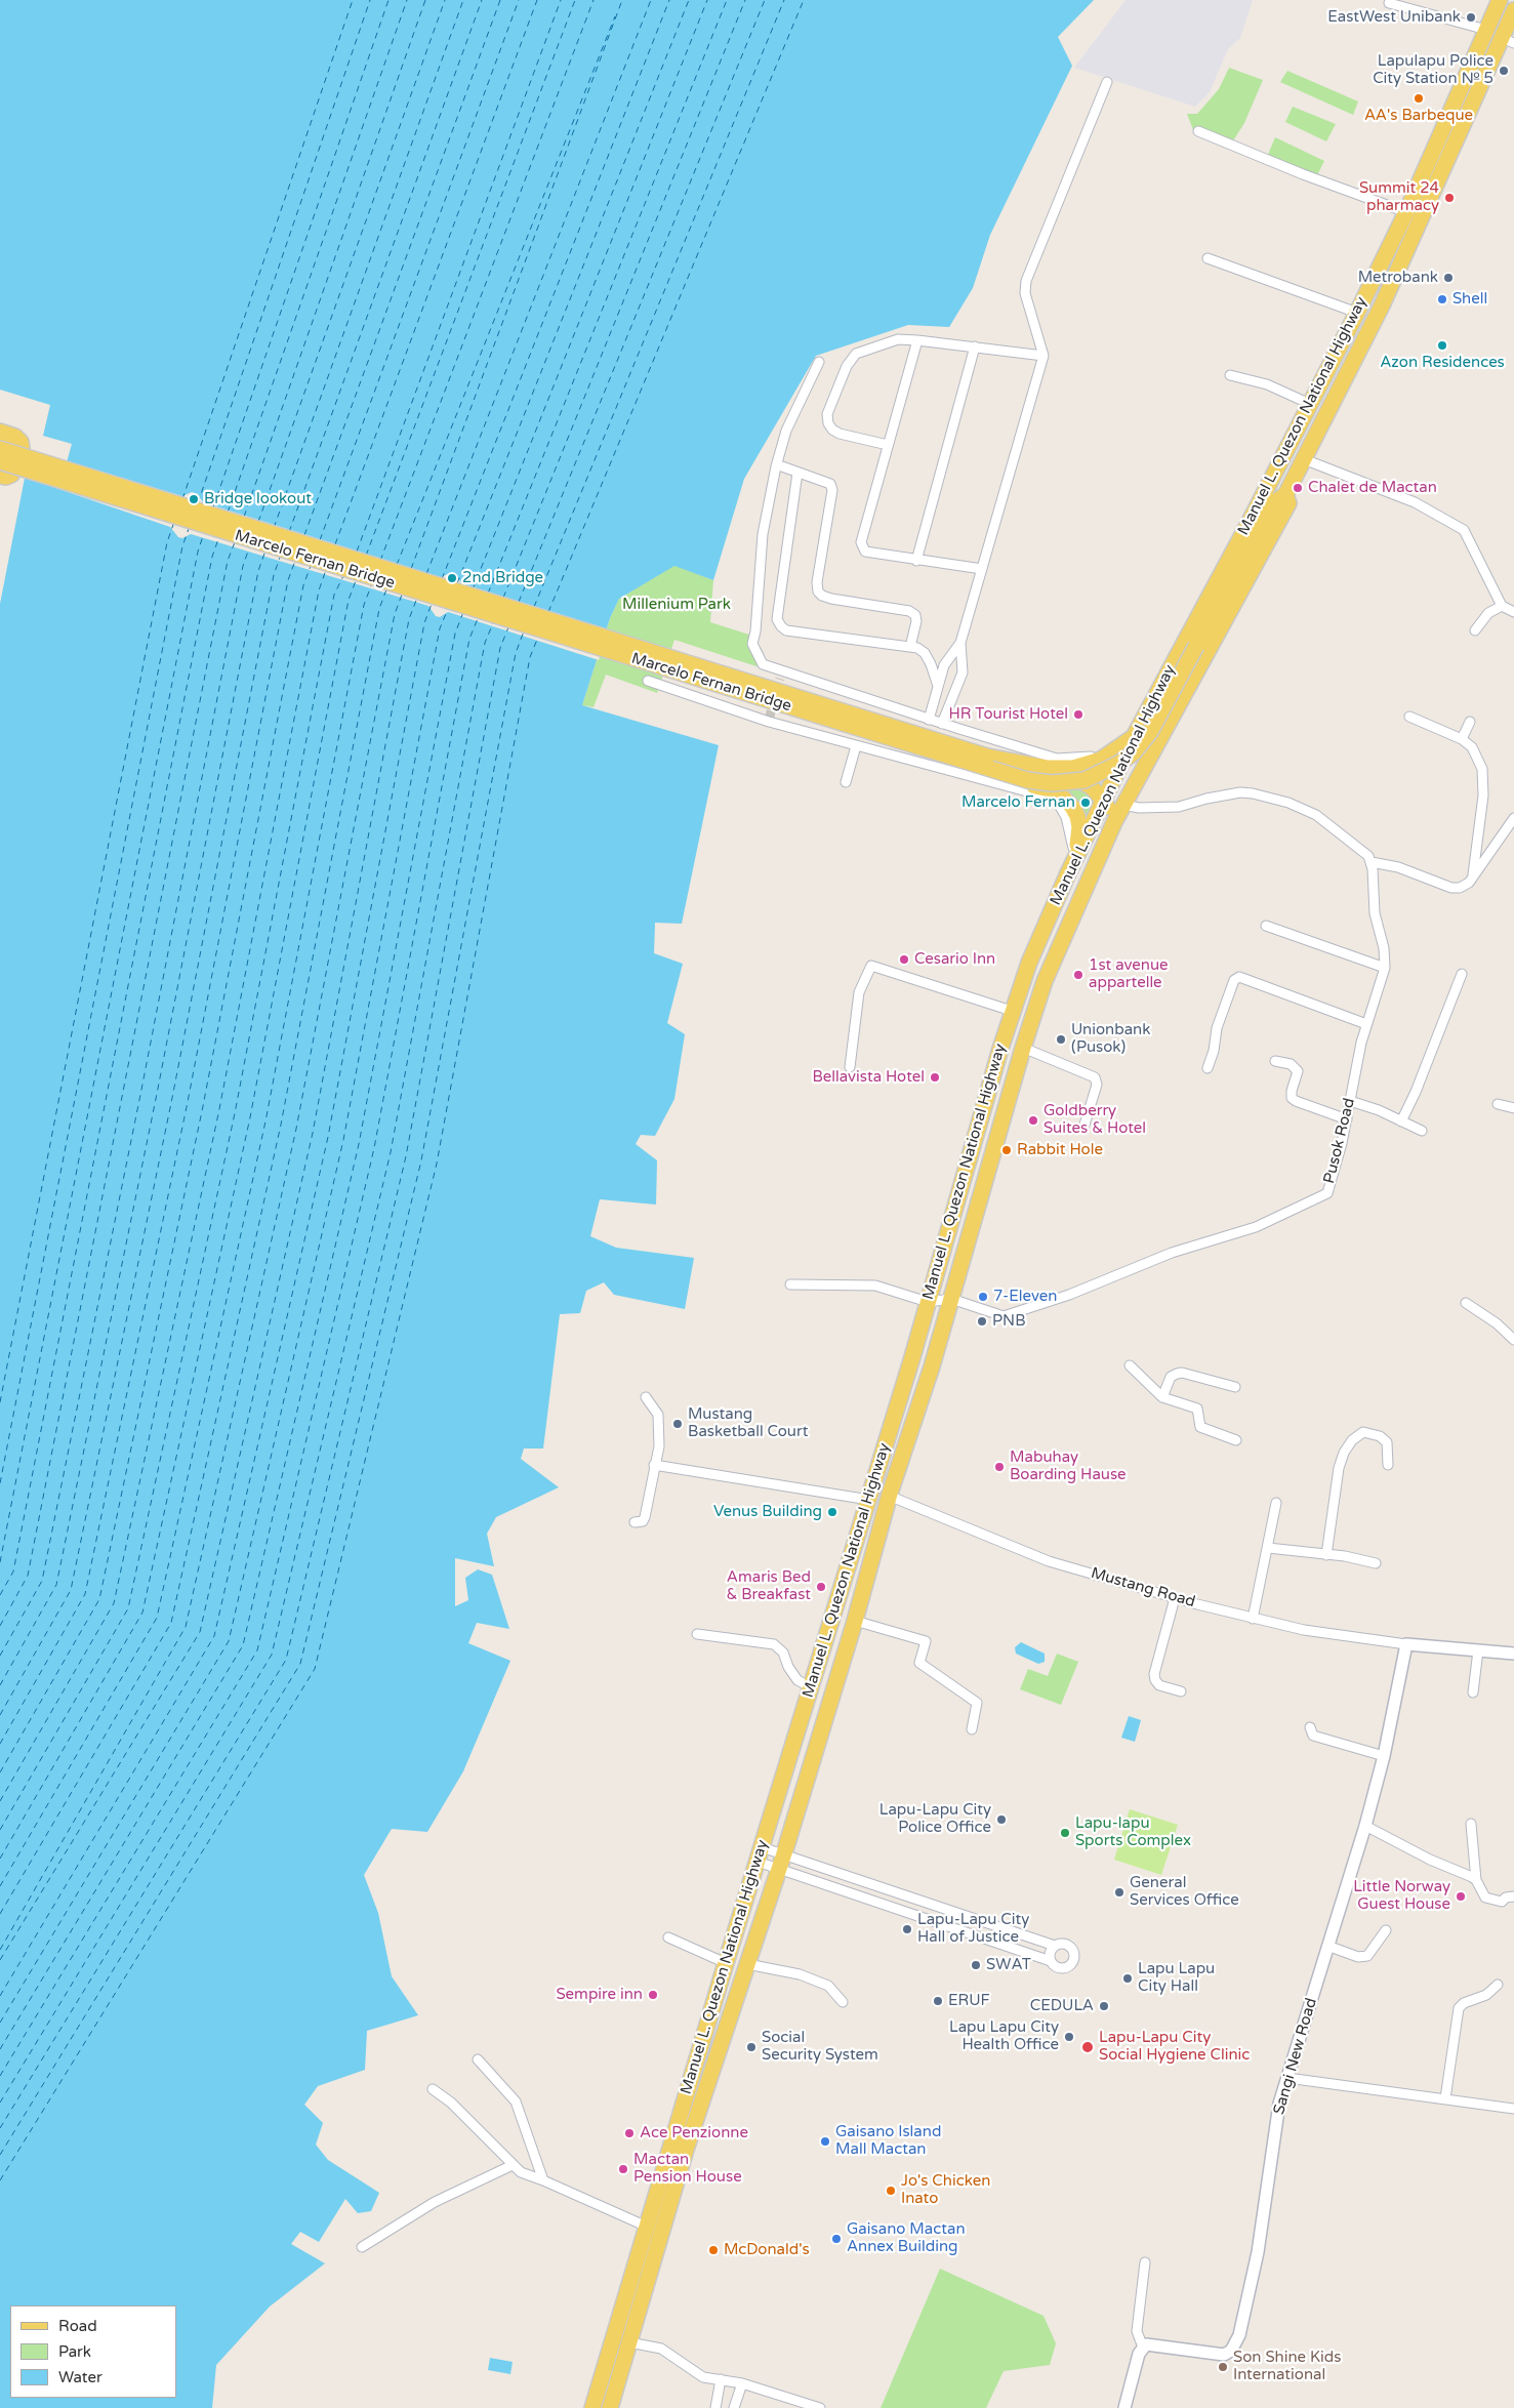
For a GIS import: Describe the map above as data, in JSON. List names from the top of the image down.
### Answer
{
  "streets": {
    "main road": ["Manuel L. Quezon National Highway", "Marcelo Fernan Bridge"],
    "street": ["Pusok Road", "Mustang Road", "Sangi New Road"]
  },
  "crossings": [
    ["Manuel L. Quezon National Highway", "Marcelo Fernan Bridge"],
    ["Manuel L. Quezon National Highway", "Pusok Road"],
    ["Manuel L. Quezon National Highway", "Mustang Road"],
    ["Mustang Road", "Sangi New Road"]
  ],
  "parks": ["Millenium Park"],
  "places": [
    "EastWest Unibank",
    "Lapulapu Police City Station № 5",
    "AA's Barbeque",
    "Summit 24 pharmacy",
    "Metrobank",
    "Shell",
    "Azon Residences",
    "Chalet de Mactan",
    "Bridge lookout",
    "2nd Bridge",
    "HR Tourist Hotel",
    "Marcelo Fernan",
    "Cesario Inn",
    "1st avenue appartelle",
    "Unionbank (Pusok)",
    "Bellavista Hotel",
    "Goldberry Suites & Hotel",
    "Rabbit Hole",
    "7-Eleven",
    "PNB",
    "Mustang Basketball Court",
    "Mabuhay Boarding Hause",
    "Venus Building",
    "Amaris Bed & Breakfast",
    "Lapu-Lapu City Police Office",
    "Lapu-lapu Sports Complex",
    "General Services Office",
    "Little Norway Guest House",
    "Lapu-Lapu City Hall of Justice",
    "SWAT",
    "Lapu Lapu City Hall",
    "Sempire inn",
    "ERUF",
    "CEDULA",
    "Lapu Lapu City Health Office",
    "Social Security System",
    "Lapu-Lapu City Social Hygiene Clinic",
    "Ace Penzionne",
    "Gaisano Island Mall Mactan",
    "Mactan Pension House",
    "Jo's Chicken Inato",
    "Gaisano Mactan Annex Building",
    "McDonald's",
    "Son Shine Kids International"
  ],
  "legend": ["Road", "Park", "Water"]
}
